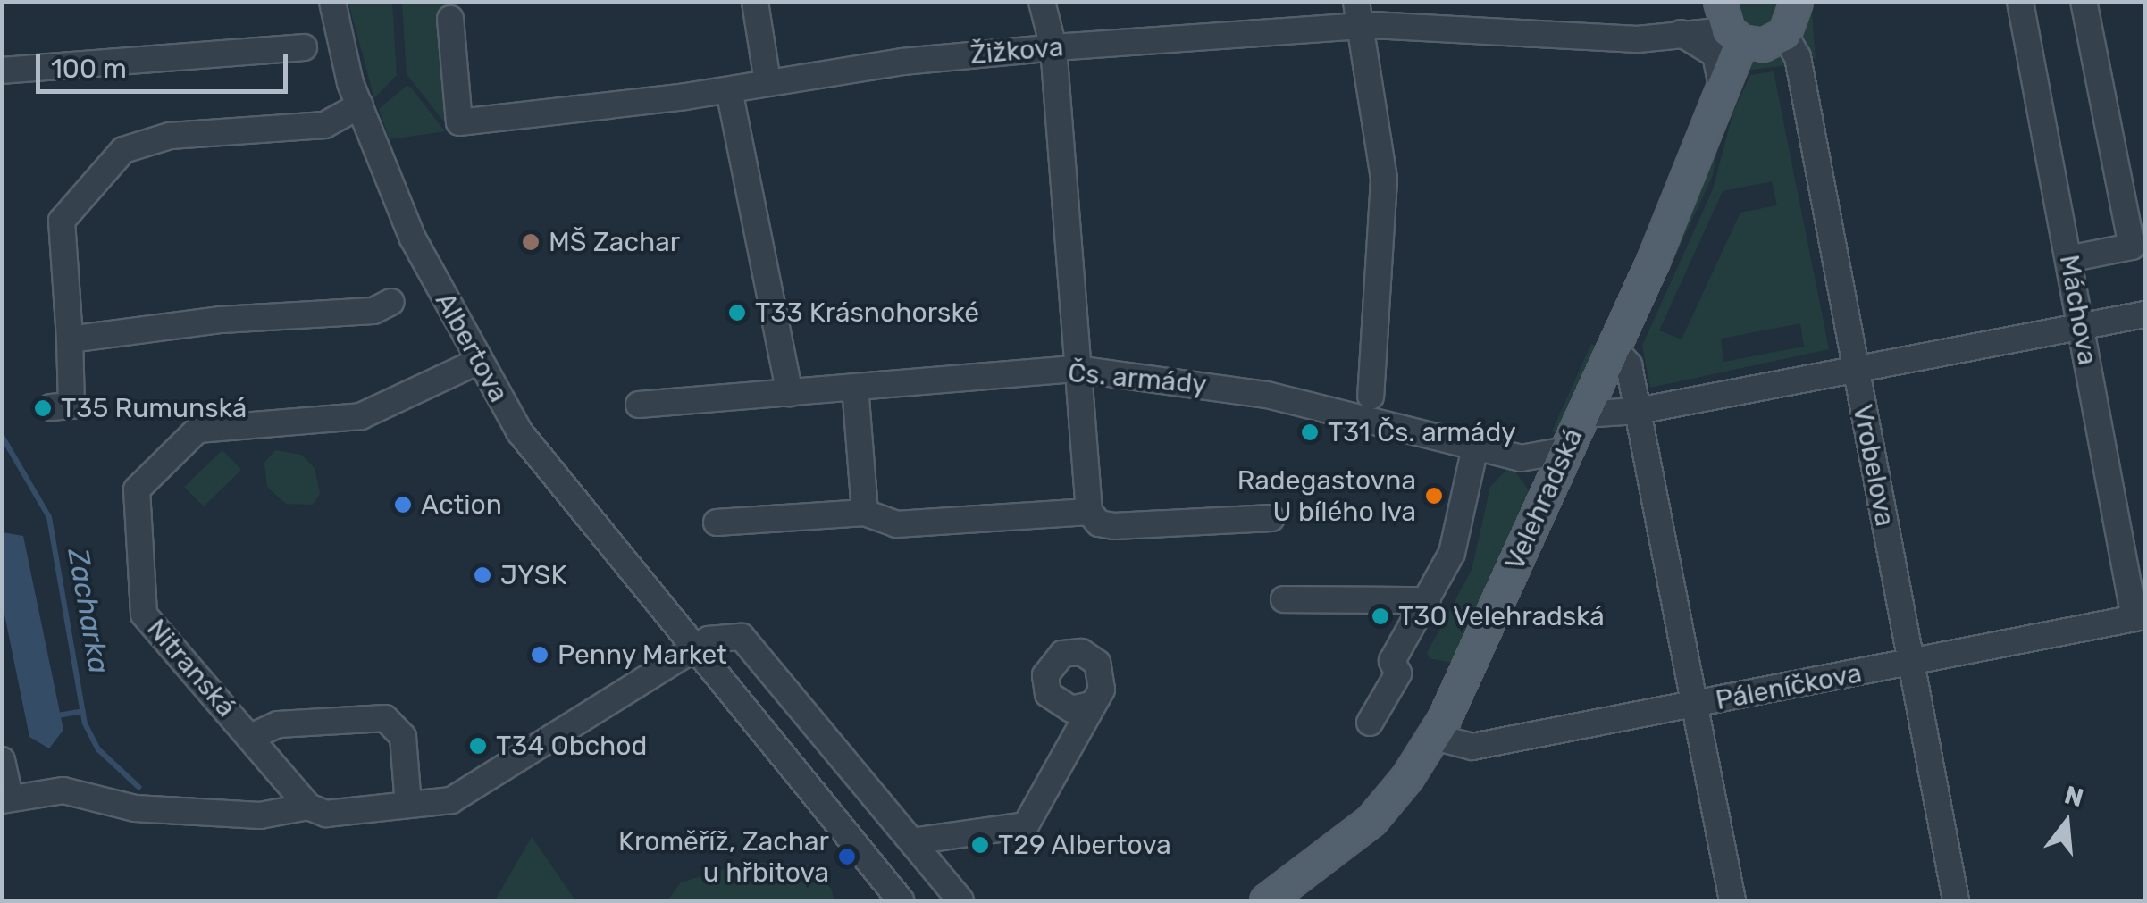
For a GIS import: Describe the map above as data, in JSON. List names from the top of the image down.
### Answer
{
  "streets": {
    "main road": ["Velehradská"],
    "street": [
      "Žižkova",
      "Máchova",
      "Albertova",
      "Čs. armády",
      "Vrobelova",
      "Nitranská",
      "Páleníčkova"
    ]
  },
  "crossings": [
    ["Žižkova", "Velehradská"],
    ["Máchova", "Páleníčkova"],
    ["Albertova", "Nitranská"],
    ["Vrobelova", "Páleníčkova"],
    ["Velehradská", "Páleníčkova"]
  ],
  "water": ["Zacharka"],
  "places": [
    "MŠ Zachar",
    "T33 Krásnohorské",
    "T35 Rumunská",
    "T31 Čs. armády",
    "Radegastovna U bílého lva",
    "Action",
    "JYSK",
    "T30 Velehradská",
    "Penny Market",
    "T34 Obchod",
    "T29 Albertova",
    "Kroměříž, Zachar u hřbitova"
  ],
  "scale_bar": "100 m",
  "north": "top"
}
